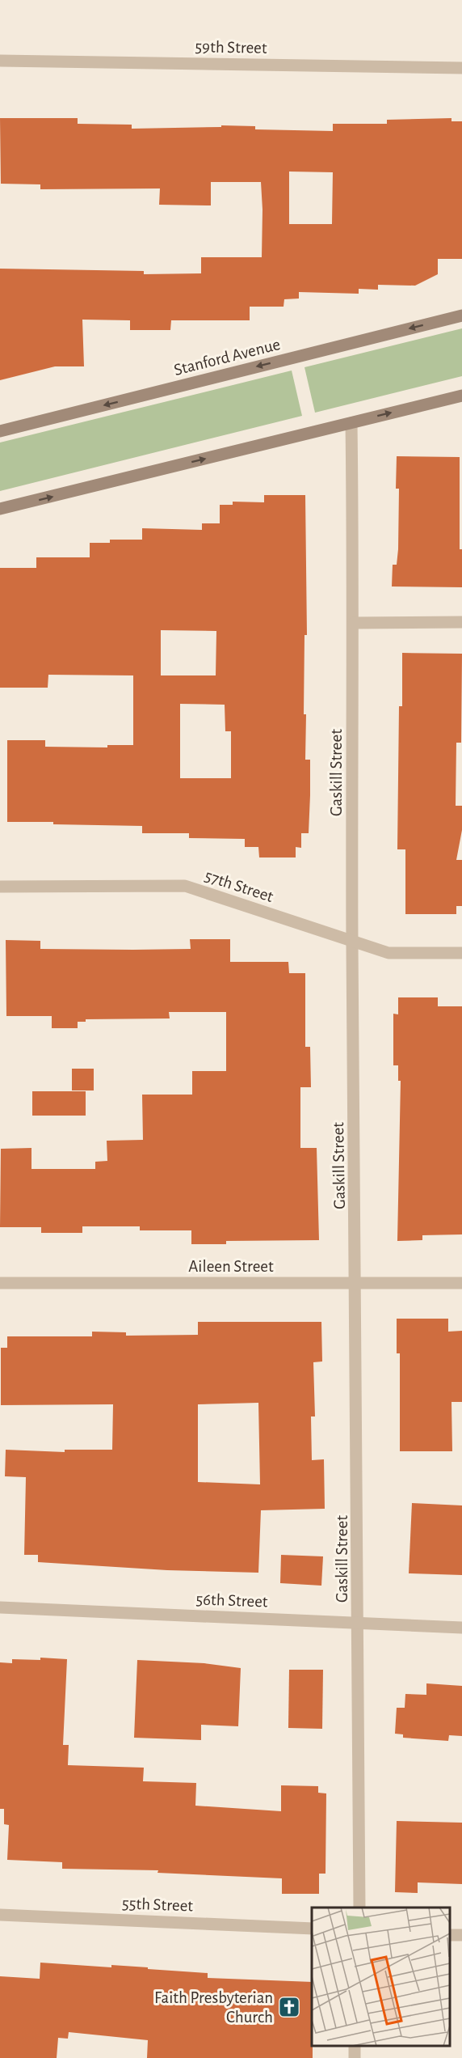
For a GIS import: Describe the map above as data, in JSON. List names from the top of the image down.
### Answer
{
  "streets": {
    "main road": ["Stanford Avenue"],
    "street": [
      "59th Street",
      "Gaskill Street",
      "57th Street",
      "Aileen Street",
      "56th Street",
      "55th Street"
    ]
  },
  "crossings": [
    ["Gaskill Street", "57th Street"],
    ["Gaskill Street", "Aileen Street"],
    ["Gaskill Street", "56th Street"]
  ],
  "places": {
    "church": ["Faith Presbyterian Church"]
  }
}
